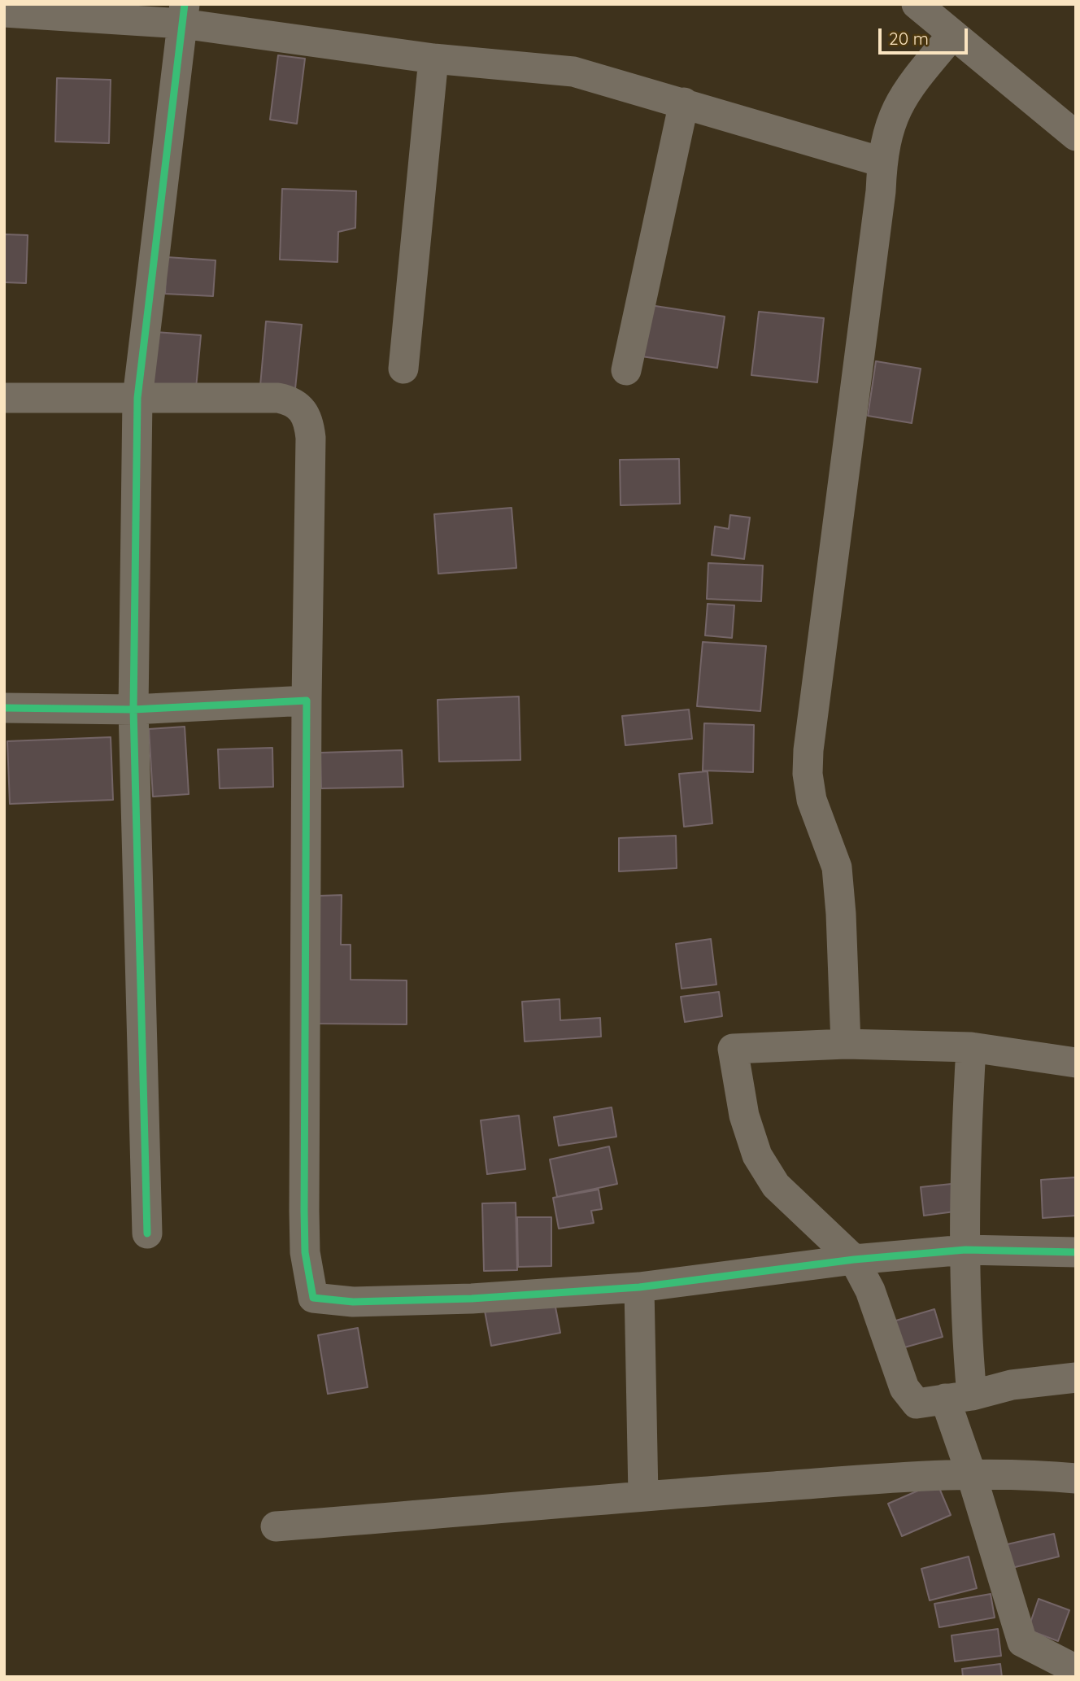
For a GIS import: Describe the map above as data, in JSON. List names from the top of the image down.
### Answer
{
  "scale_bar": "20 m"
}
